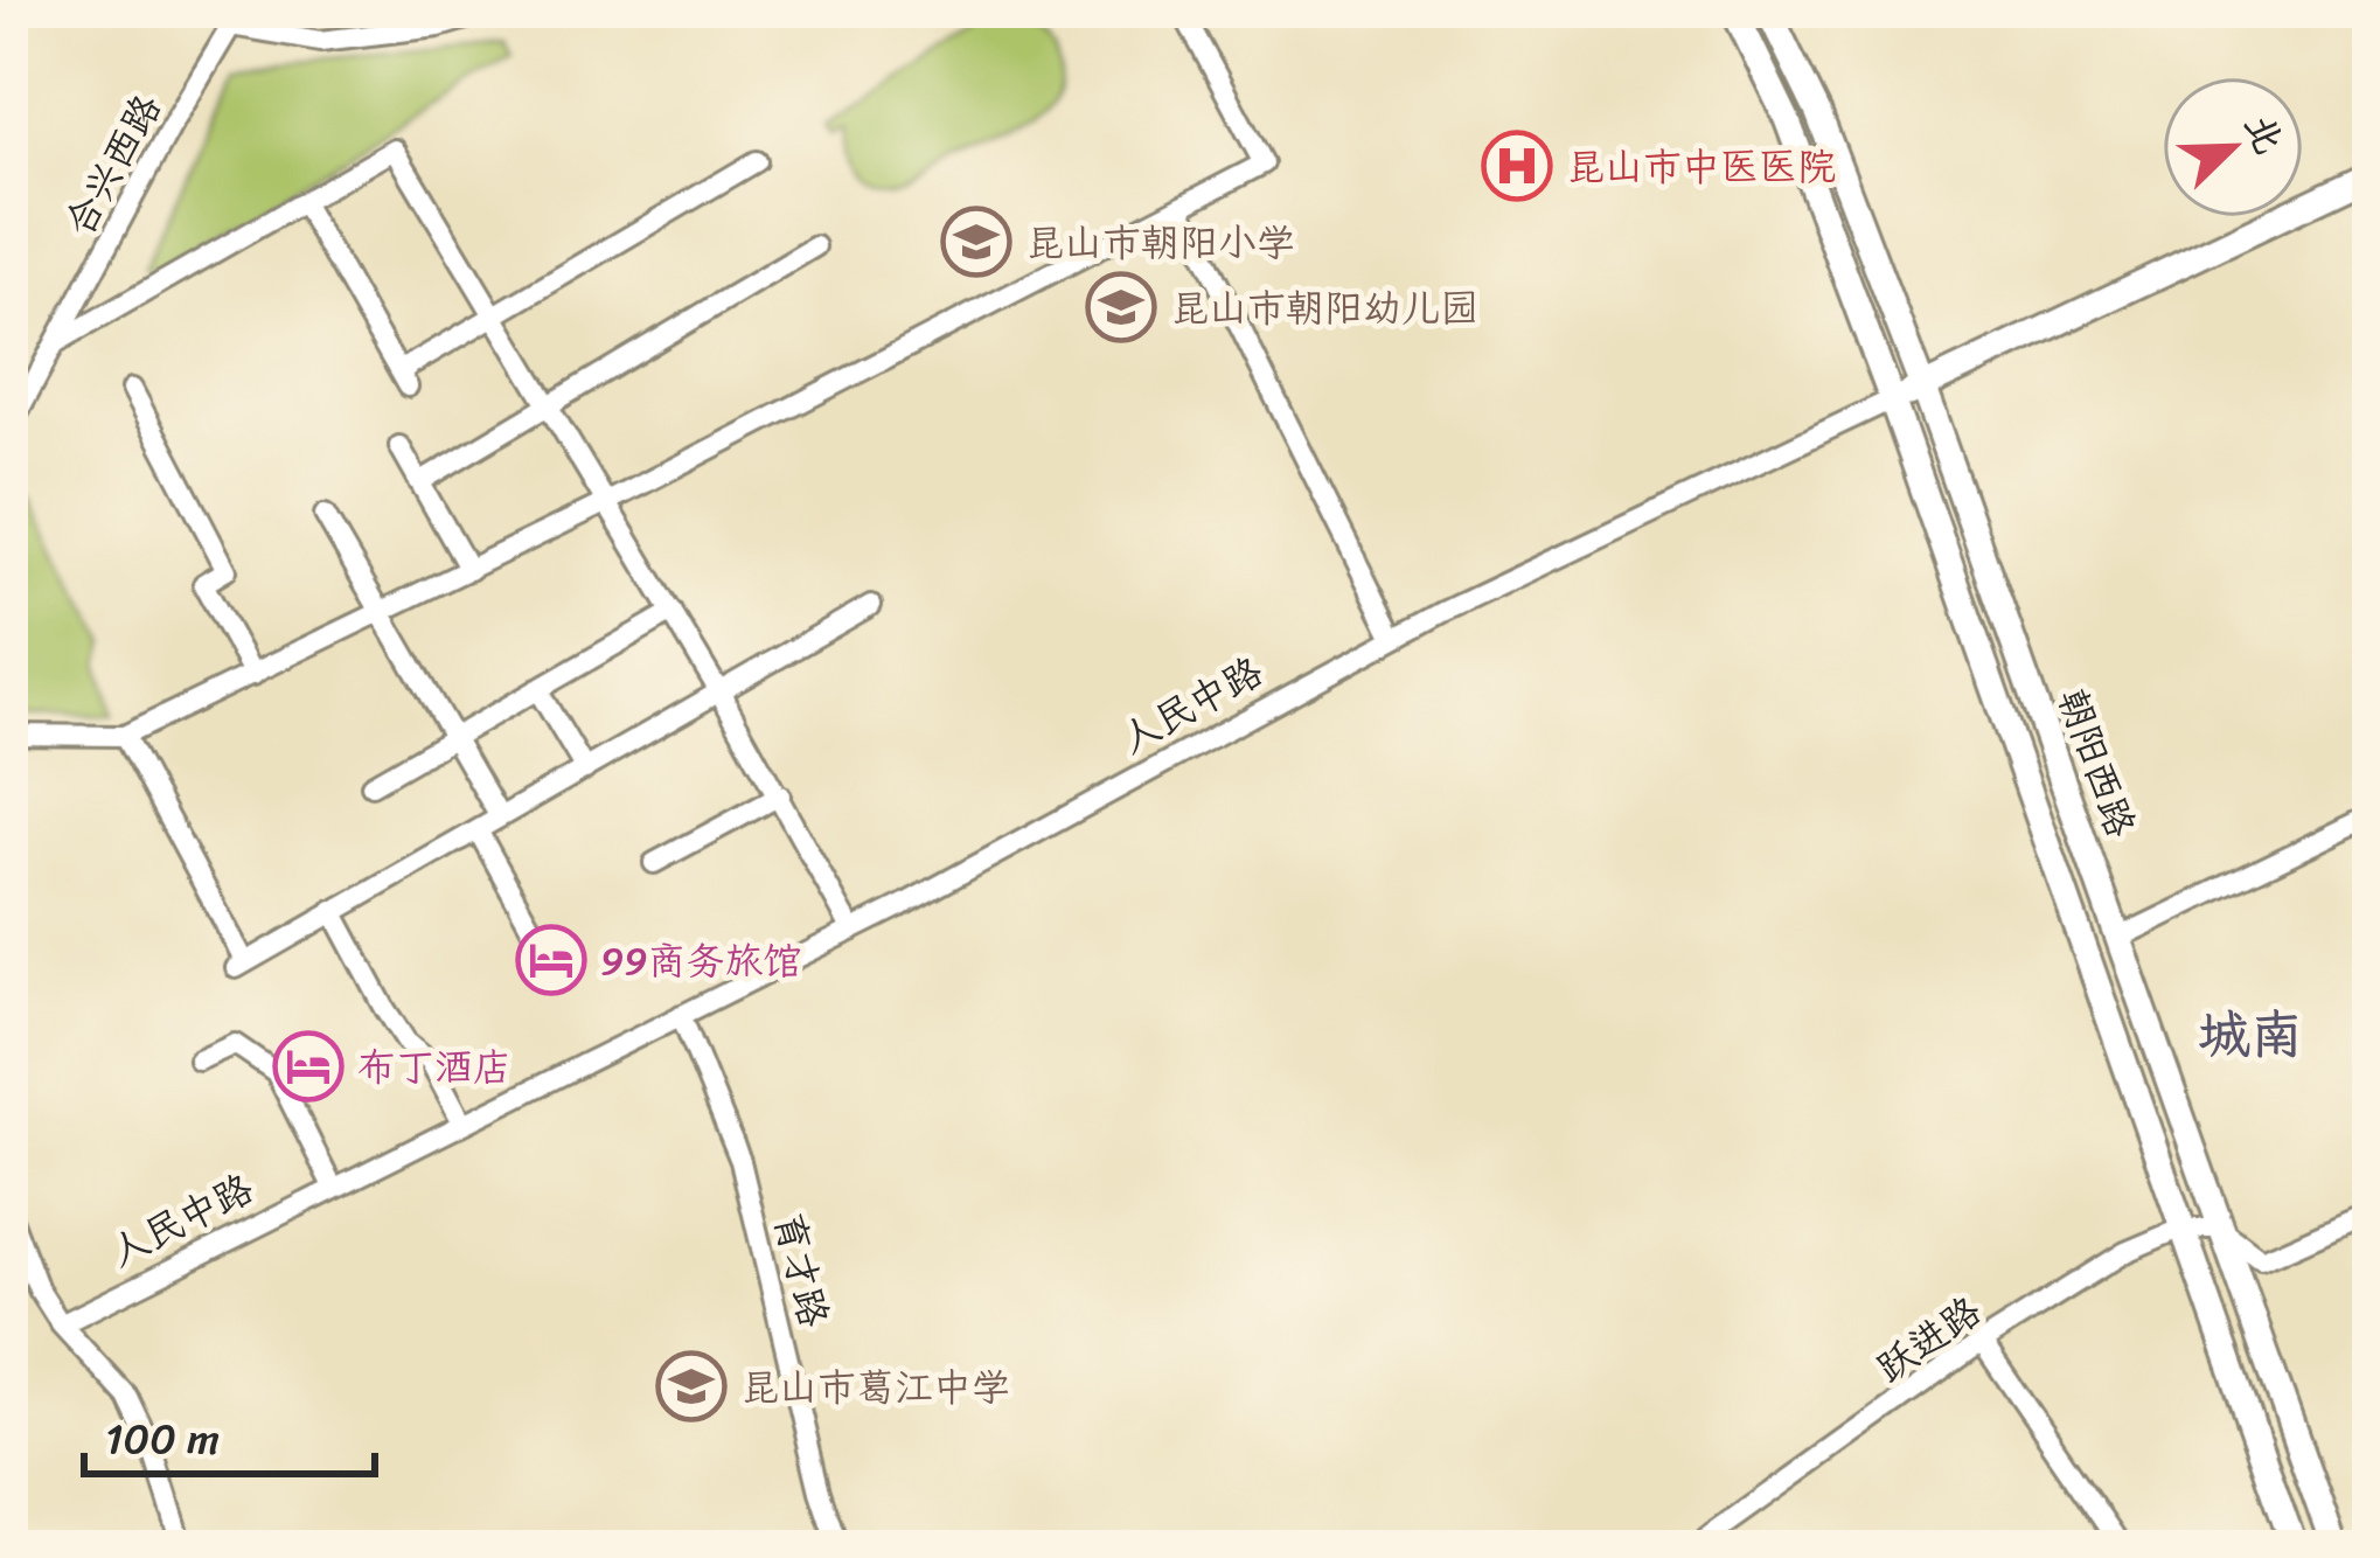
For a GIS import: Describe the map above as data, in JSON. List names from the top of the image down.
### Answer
{
  "streets": {
    "main road": ["人民中路", "朝阳西路"],
    "street": ["合兴西路", "育才路", "跃进路"]
  },
  "crossings": [
    ["人民中路", "朝阳西路"],
    ["人民中路", "育才路"],
    ["朝阳西路", "跃进路"]
  ],
  "districts": ["城南"],
  "places": {
    "hospital": ["昆山市中医医院"],
    "school or university": ["昆山市朝阳小学", "昆山市朝阳幼儿园", "昆山市葛江中学"],
    "hotel": ["99商务旅馆", "布丁酒店"]
  },
  "scale_bar": "100 m",
  "north": "top right"
}
